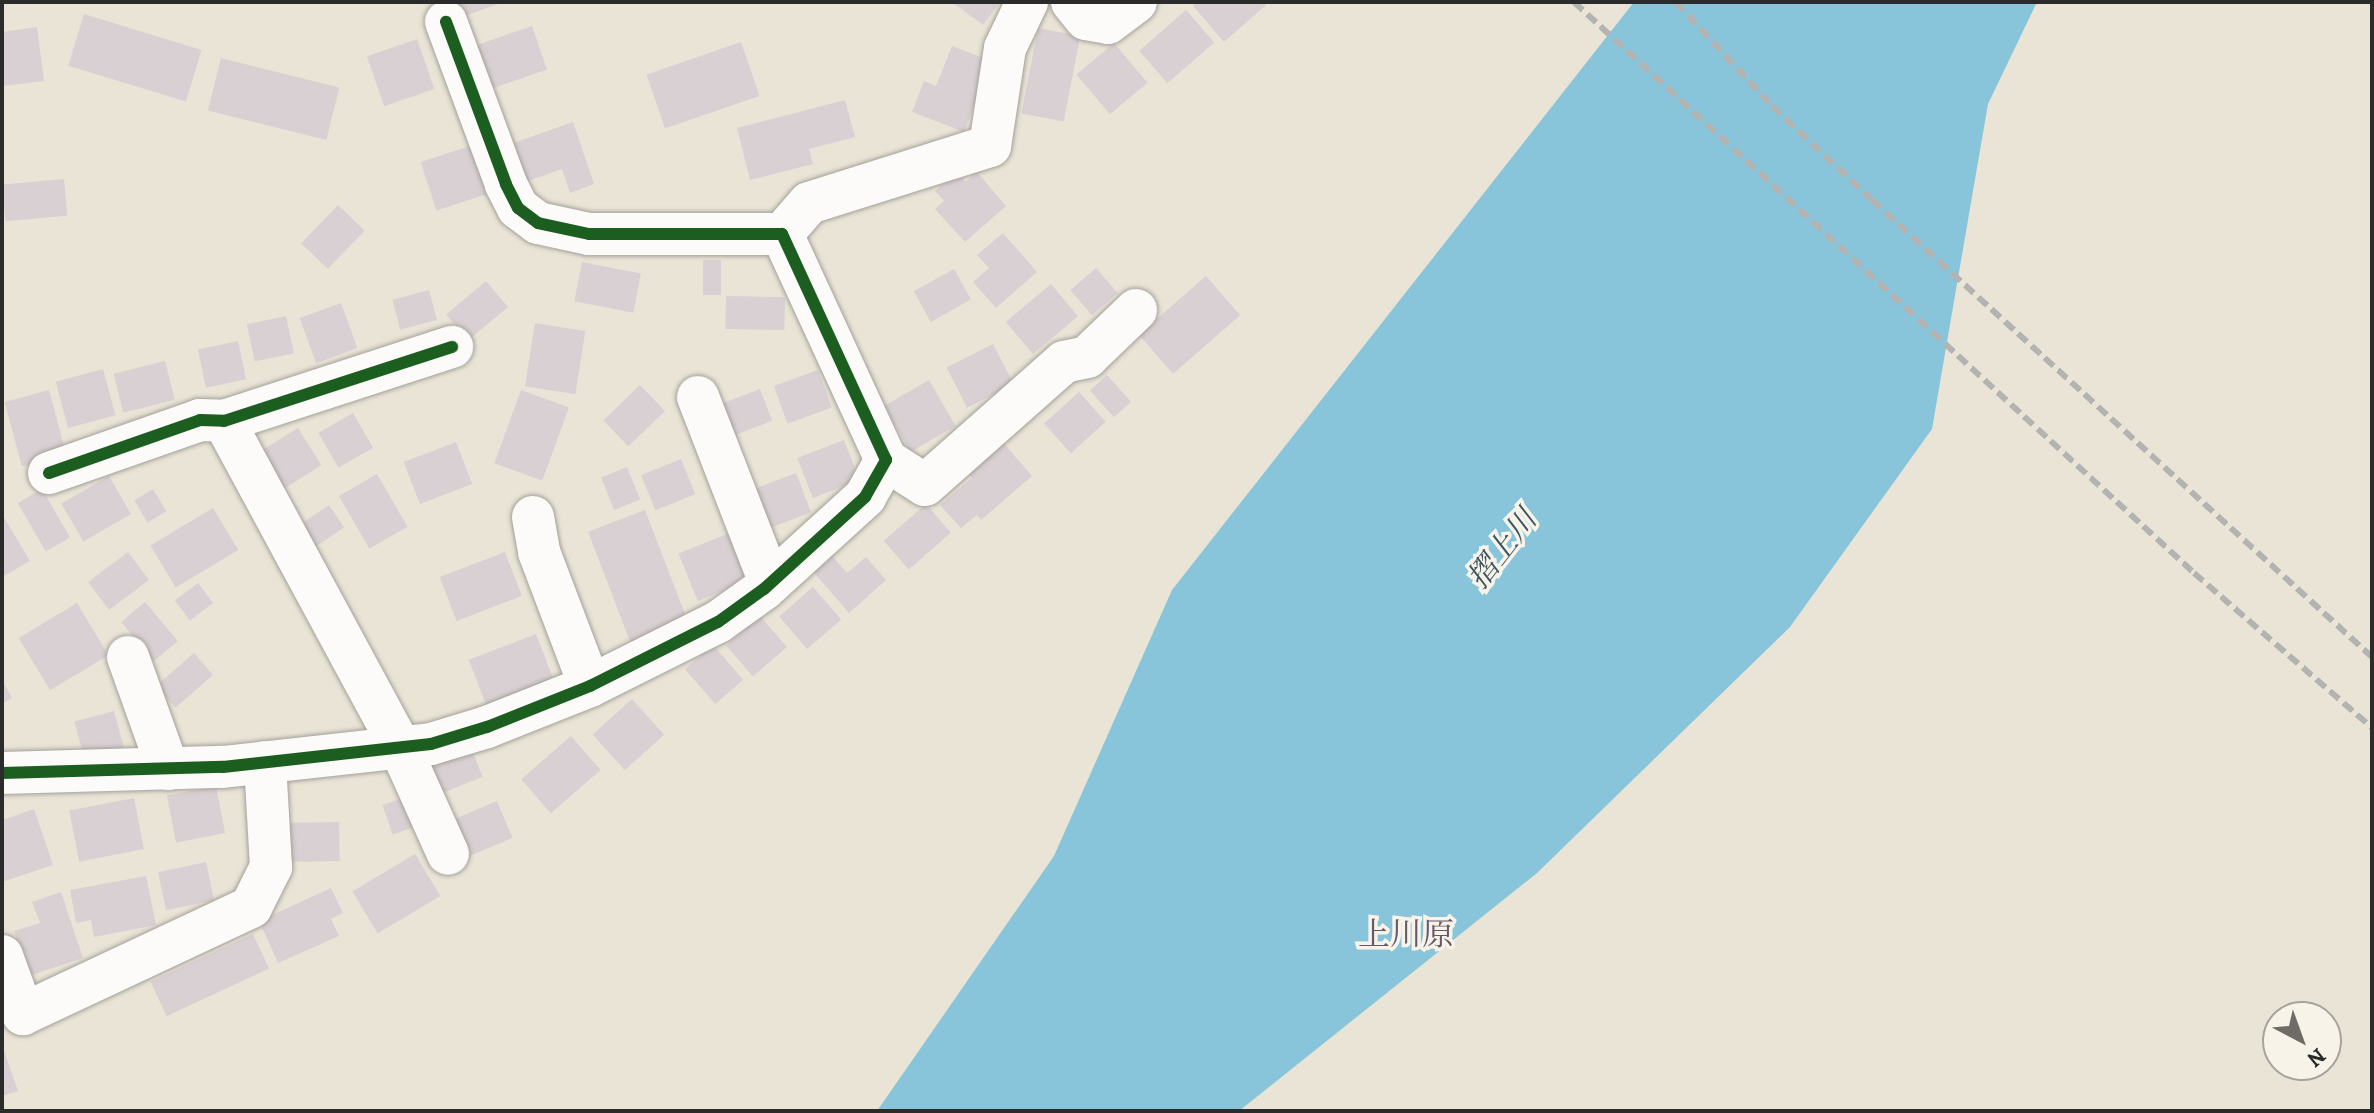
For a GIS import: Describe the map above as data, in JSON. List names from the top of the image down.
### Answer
{
  "districts": ["上川原"],
  "water": ["摺上川"],
  "north": "bottom right"
}
